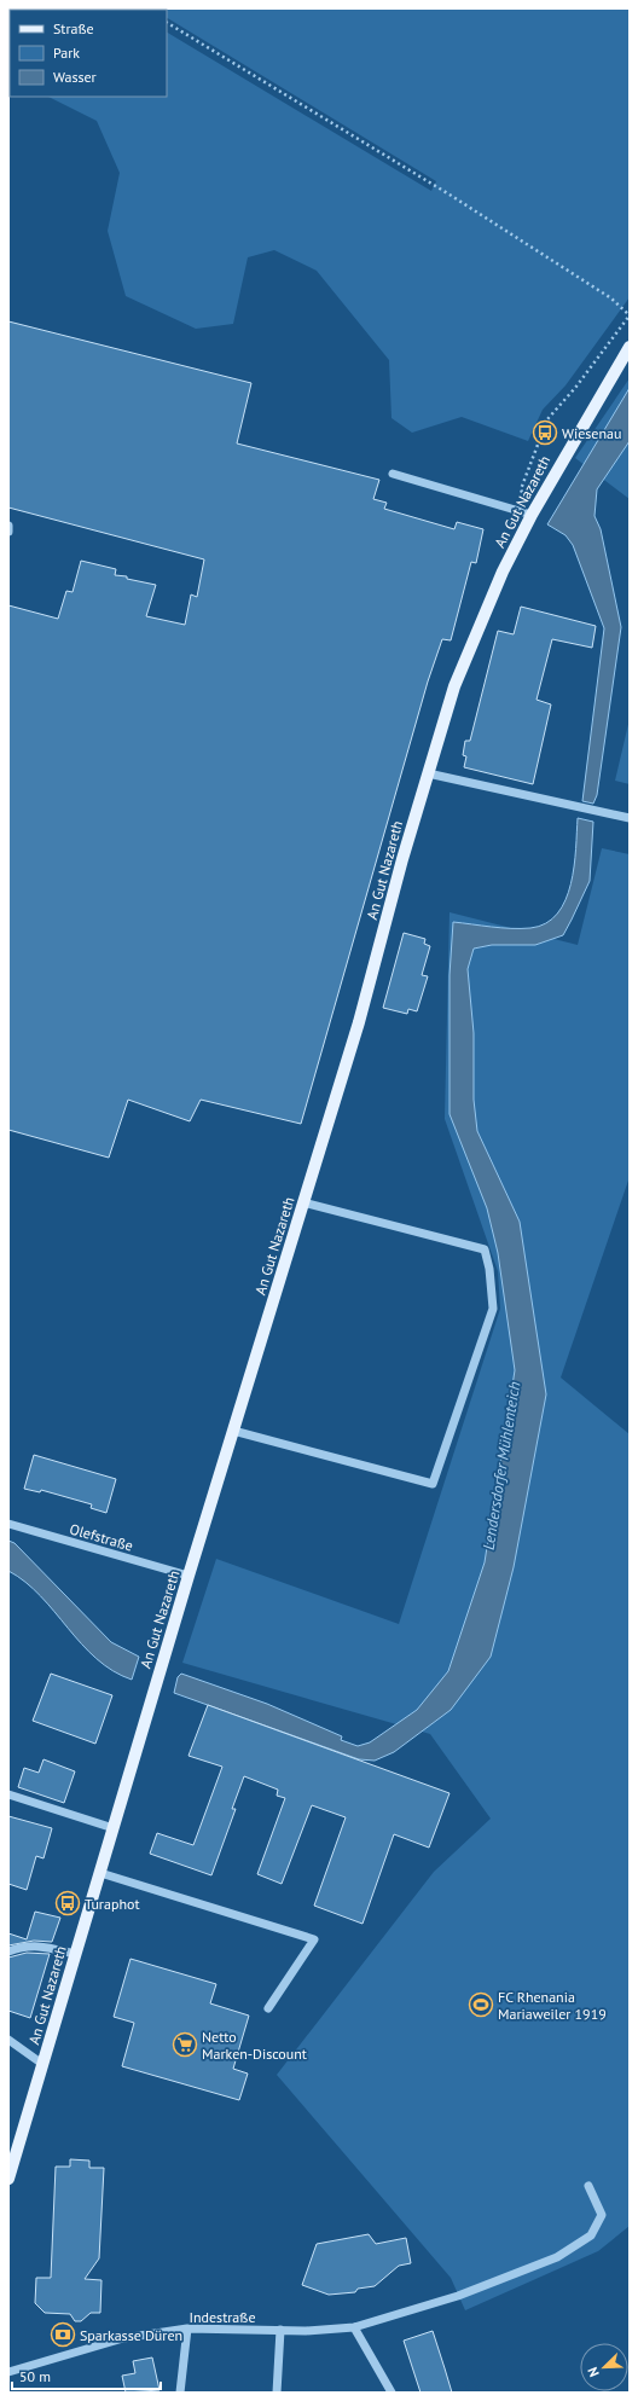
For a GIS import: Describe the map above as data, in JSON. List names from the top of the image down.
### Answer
{
  "streets": {
    "main road": ["An Gut Nazareth"],
    "street": ["Olefstraße", "Indestraße"]
  },
  "crossings": [
    ["An Gut Nazareth", "Olefstraße"]
  ],
  "water": ["Lendersdorfer Mühlenteich"],
  "places": {
    "bus stop": ["Wiesenau", "Turaphot"],
    "sports": ["FC Rhenania Mariaweiler 1919"],
    "supermarket": ["Netto Marken-Discount"],
    "bank": ["Sparkasse Düren"]
  },
  "legend": ["Straße", "Park", "Wasser"],
  "scale_bar": "50 m",
  "north": "bottom left"
}
